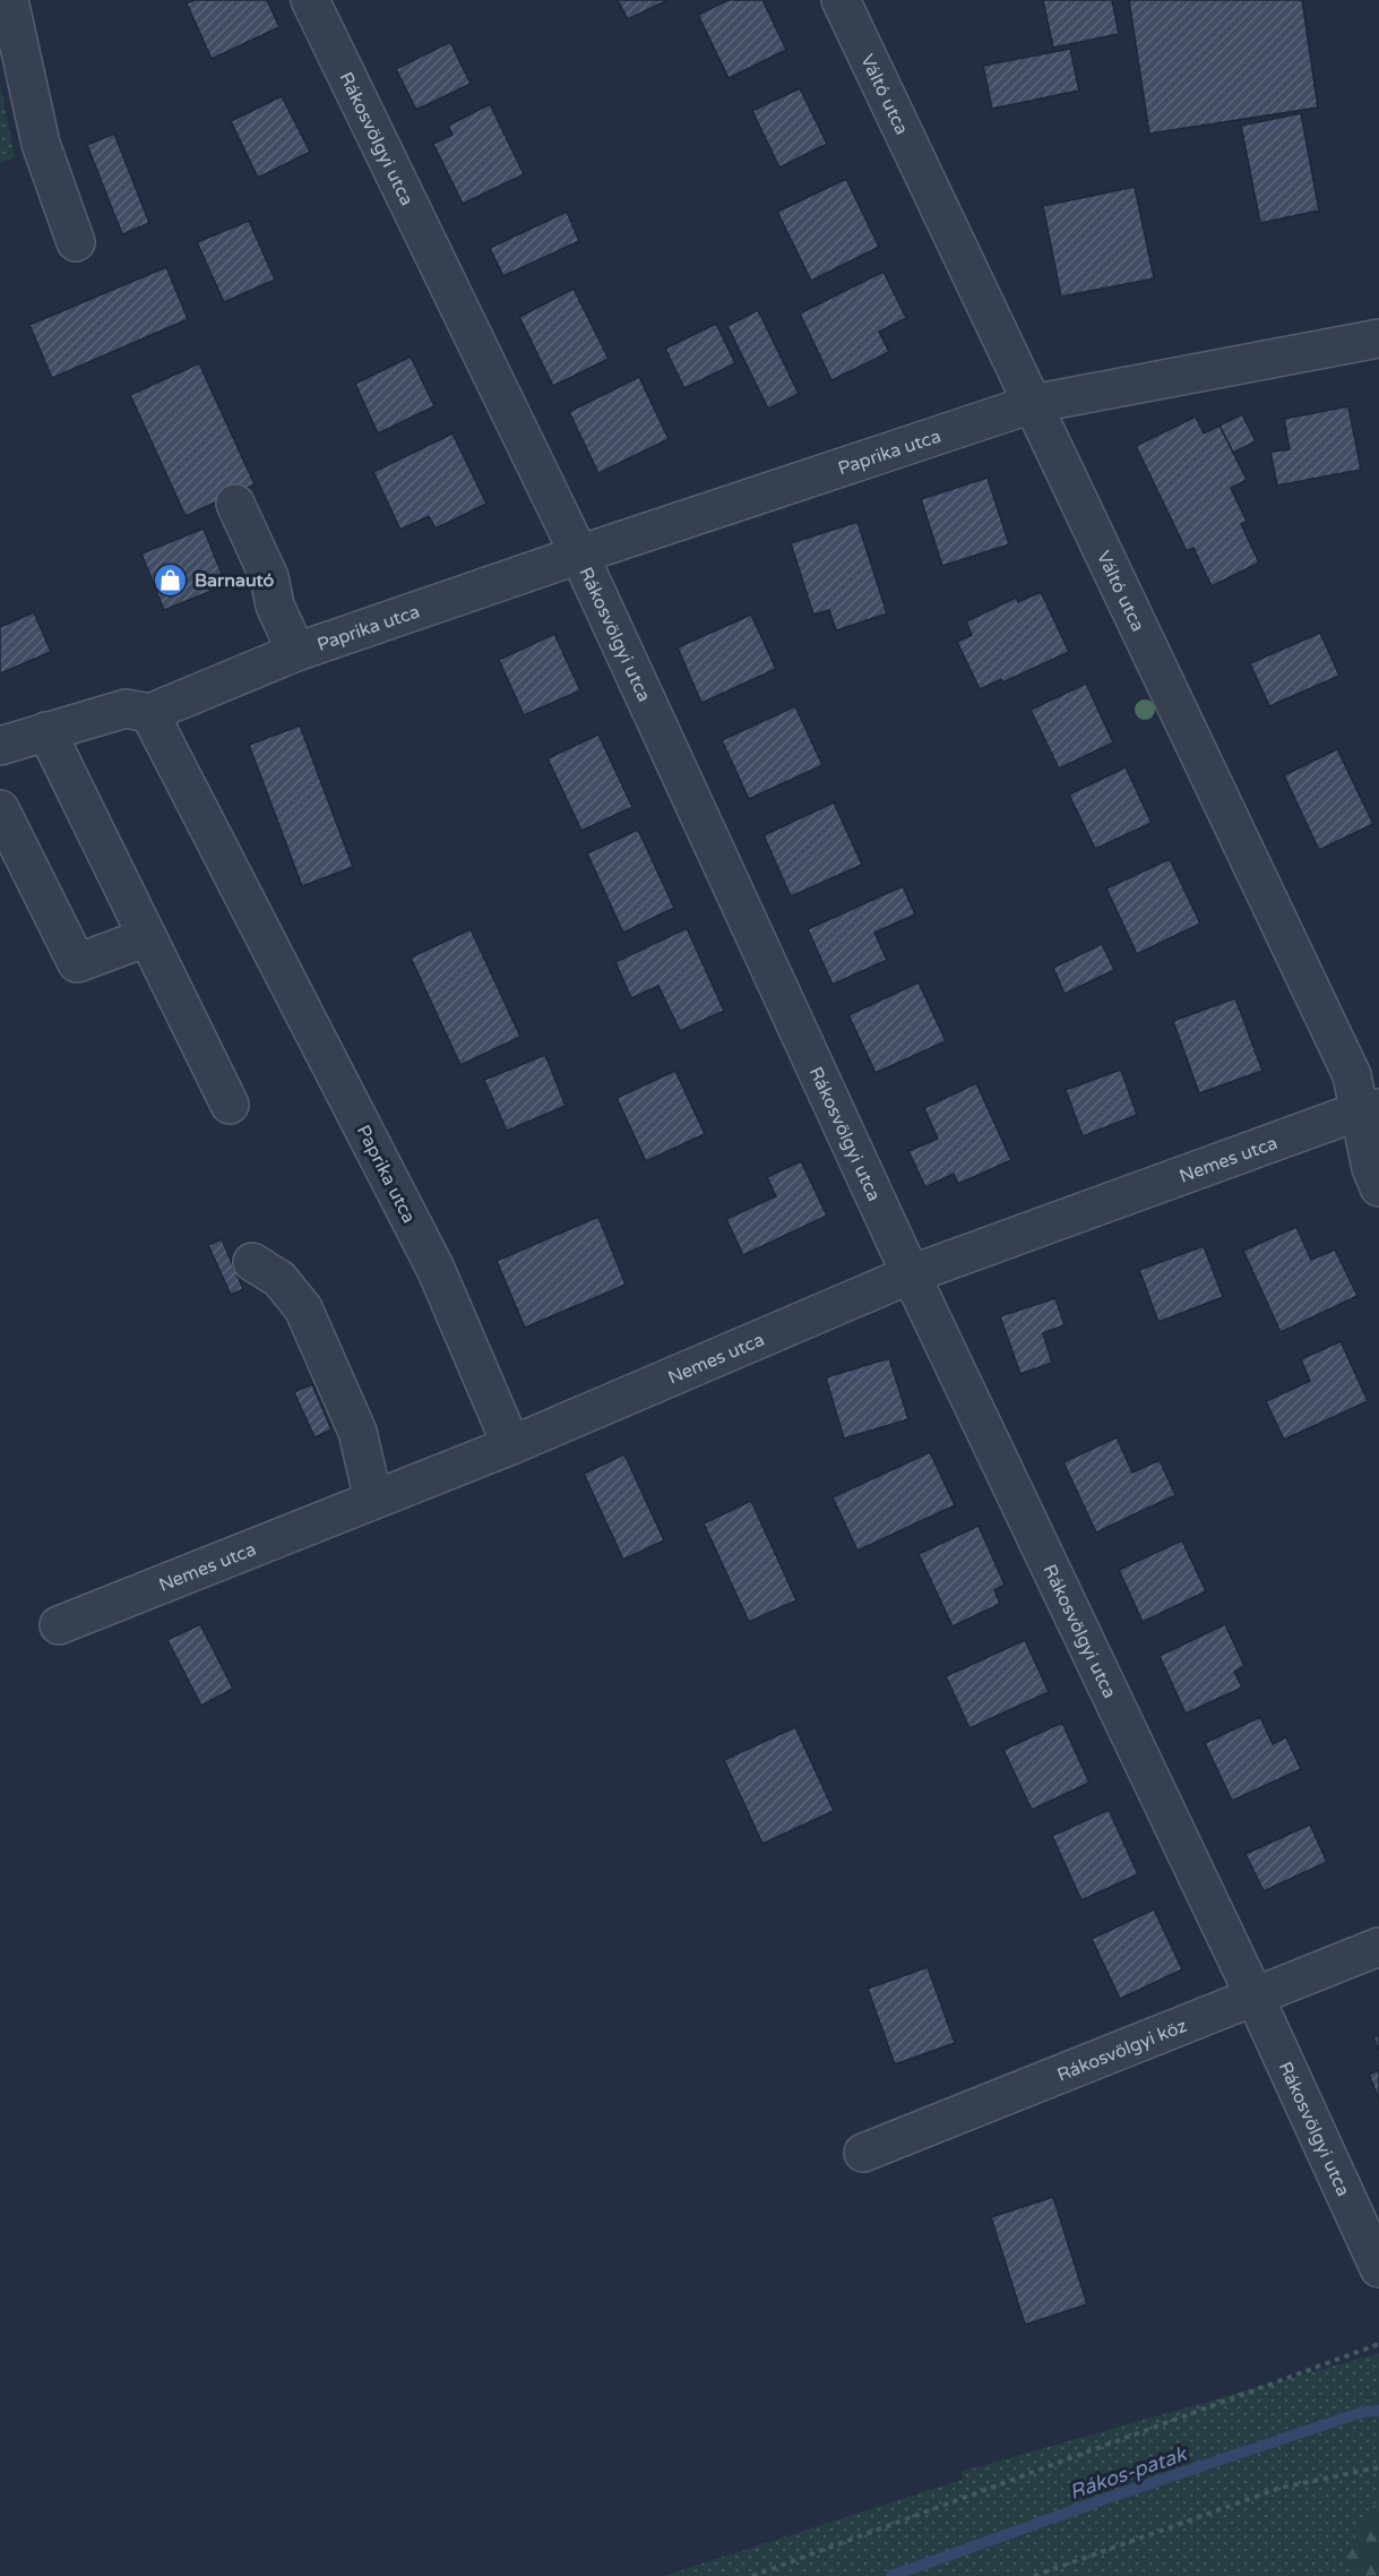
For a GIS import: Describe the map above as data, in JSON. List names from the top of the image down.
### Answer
{
  "streets": {
    "street": [
      "Váltó utca",
      "Rákosvölgyi utca",
      "Paprika utca",
      "Nemes utca",
      "Rákosvölgyi köz"
    ]
  },
  "crossings": [
    ["Váltó utca", "Paprika utca"],
    ["Váltó utca", "Nemes utca"],
    ["Rákosvölgyi utca", "Paprika utca"],
    ["Rákosvölgyi utca", "Nemes utca"],
    ["Rákosvölgyi utca", "Rákosvölgyi köz"],
    ["Paprika utca", "Nemes utca"]
  ],
  "water": ["Rákos-patak"],
  "places": {
    "shop": ["Barnautó"]
  }
}
